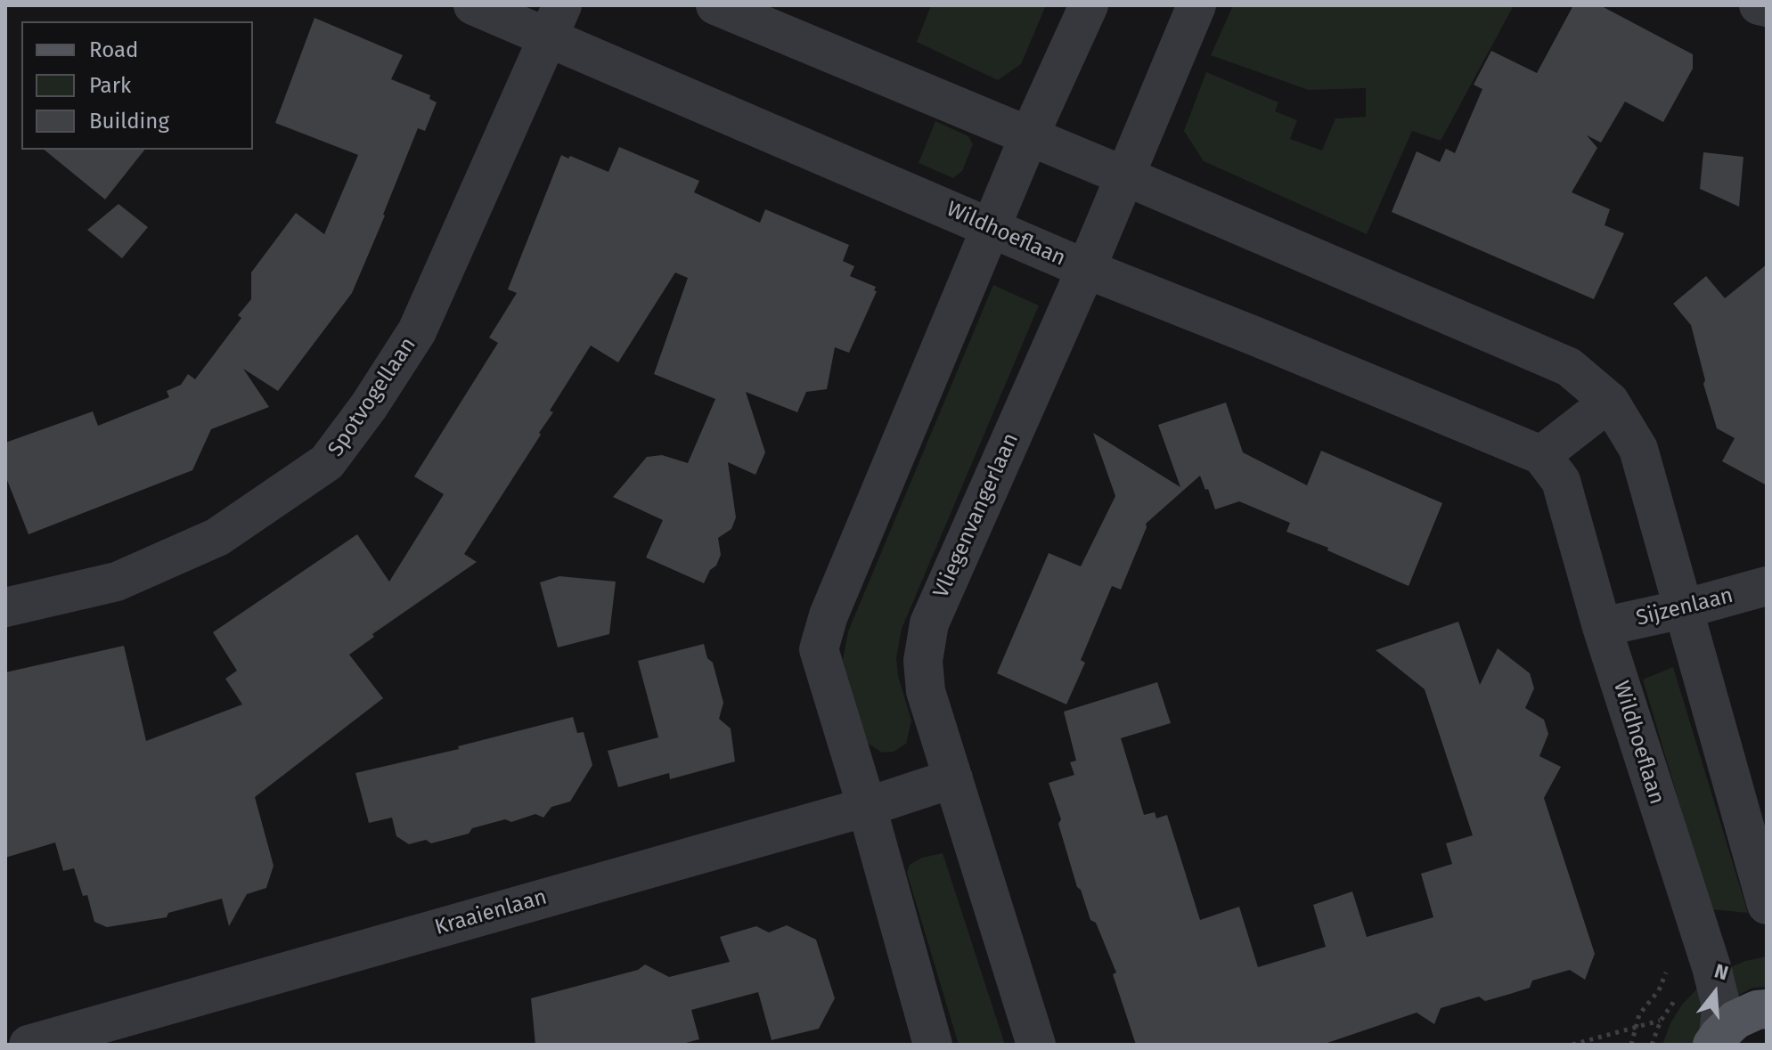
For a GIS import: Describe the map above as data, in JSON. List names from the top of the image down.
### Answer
{
  "streets": {
    "street": [
      "Wildhoeflaan",
      "Spotvogellaan",
      "Vliegenvangerlaan",
      "Sijzenlaan",
      "Kraaienlaan"
    ]
  },
  "crossings": [
    ["Wildhoeflaan", "Spotvogellaan"],
    ["Wildhoeflaan", "Vliegenvangerlaan"],
    ["Wildhoeflaan", "Sijzenlaan"],
    ["Vliegenvangerlaan", "Kraaienlaan"]
  ],
  "legend": ["Road", "Park", "Building"],
  "north": "top"
}
